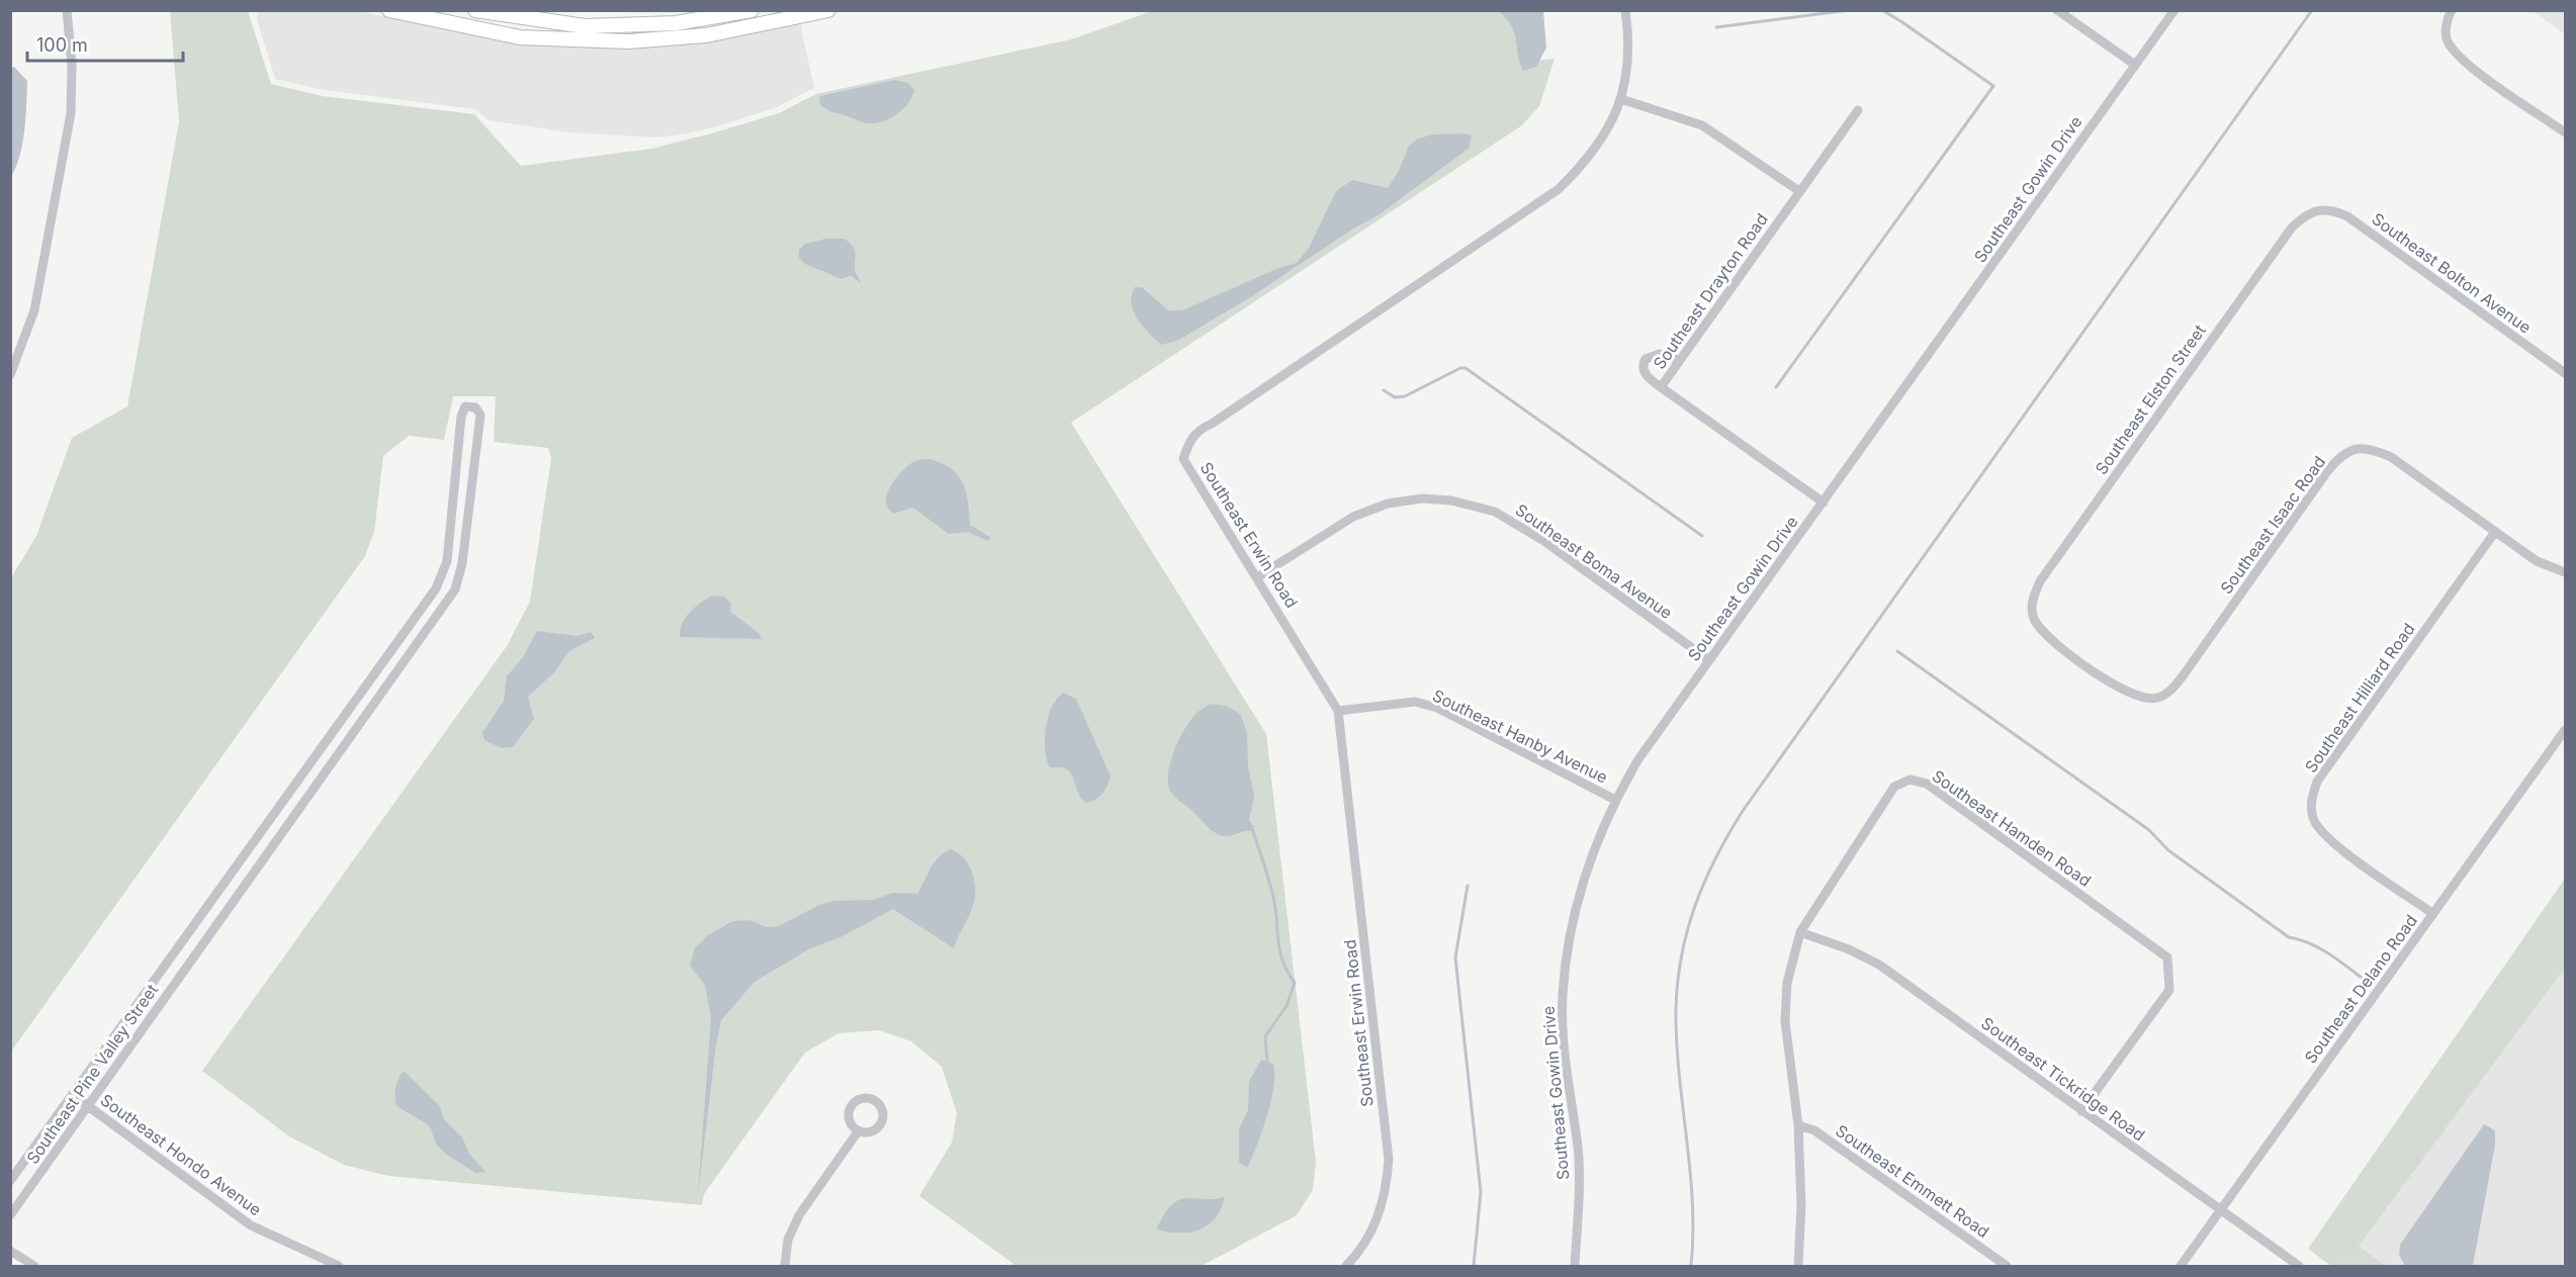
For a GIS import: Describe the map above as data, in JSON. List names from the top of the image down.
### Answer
{
  "streets": {
    "street": [
      "Southeast Gowin Drive",
      "Southeast Bolton Avenue",
      "Southeast Drayton Road",
      "Southeast Elston Street",
      "Southeast Isaac Road",
      "Southeast Erwin Road",
      "Southeast Boma Avenue",
      "Southeast Hilliard Road",
      "Southeast Hanby Avenue",
      "Southeast Hamden Road",
      "Southeast Delano Road",
      "Southeast Pine Valley Street",
      "Southeast Tickridge Road",
      "Southeast Hondo Avenue",
      "Southeast Emmett Road"
    ]
  },
  "crossings": [
    ["Southeast Gowin Drive", "Southeast Drayton Road"],
    ["Southeast Gowin Drive", "Southeast Boma Avenue"],
    ["Southeast Gowin Drive", "Southeast Hanby Avenue"],
    ["Southeast Bolton Avenue", "Southeast Elston Street"],
    ["Southeast Elston Street", "Southeast Isaac Road"],
    ["Southeast Isaac Road", "Southeast Hilliard Road"],
    ["Southeast Erwin Road", "Southeast Boma Avenue"],
    ["Southeast Erwin Road", "Southeast Hanby Avenue"],
    ["Southeast Hilliard Road", "Southeast Delano Road"],
    ["Southeast Hamden Road", "Southeast Tickridge Road"],
    ["Southeast Hamden Road", "Southeast Emmett Road"],
    ["Southeast Delano Road", "Southeast Tickridge Road"],
    ["Southeast Pine Valley Street", "Southeast Hondo Avenue"]
  ],
  "scale_bar": "100 m"
}
